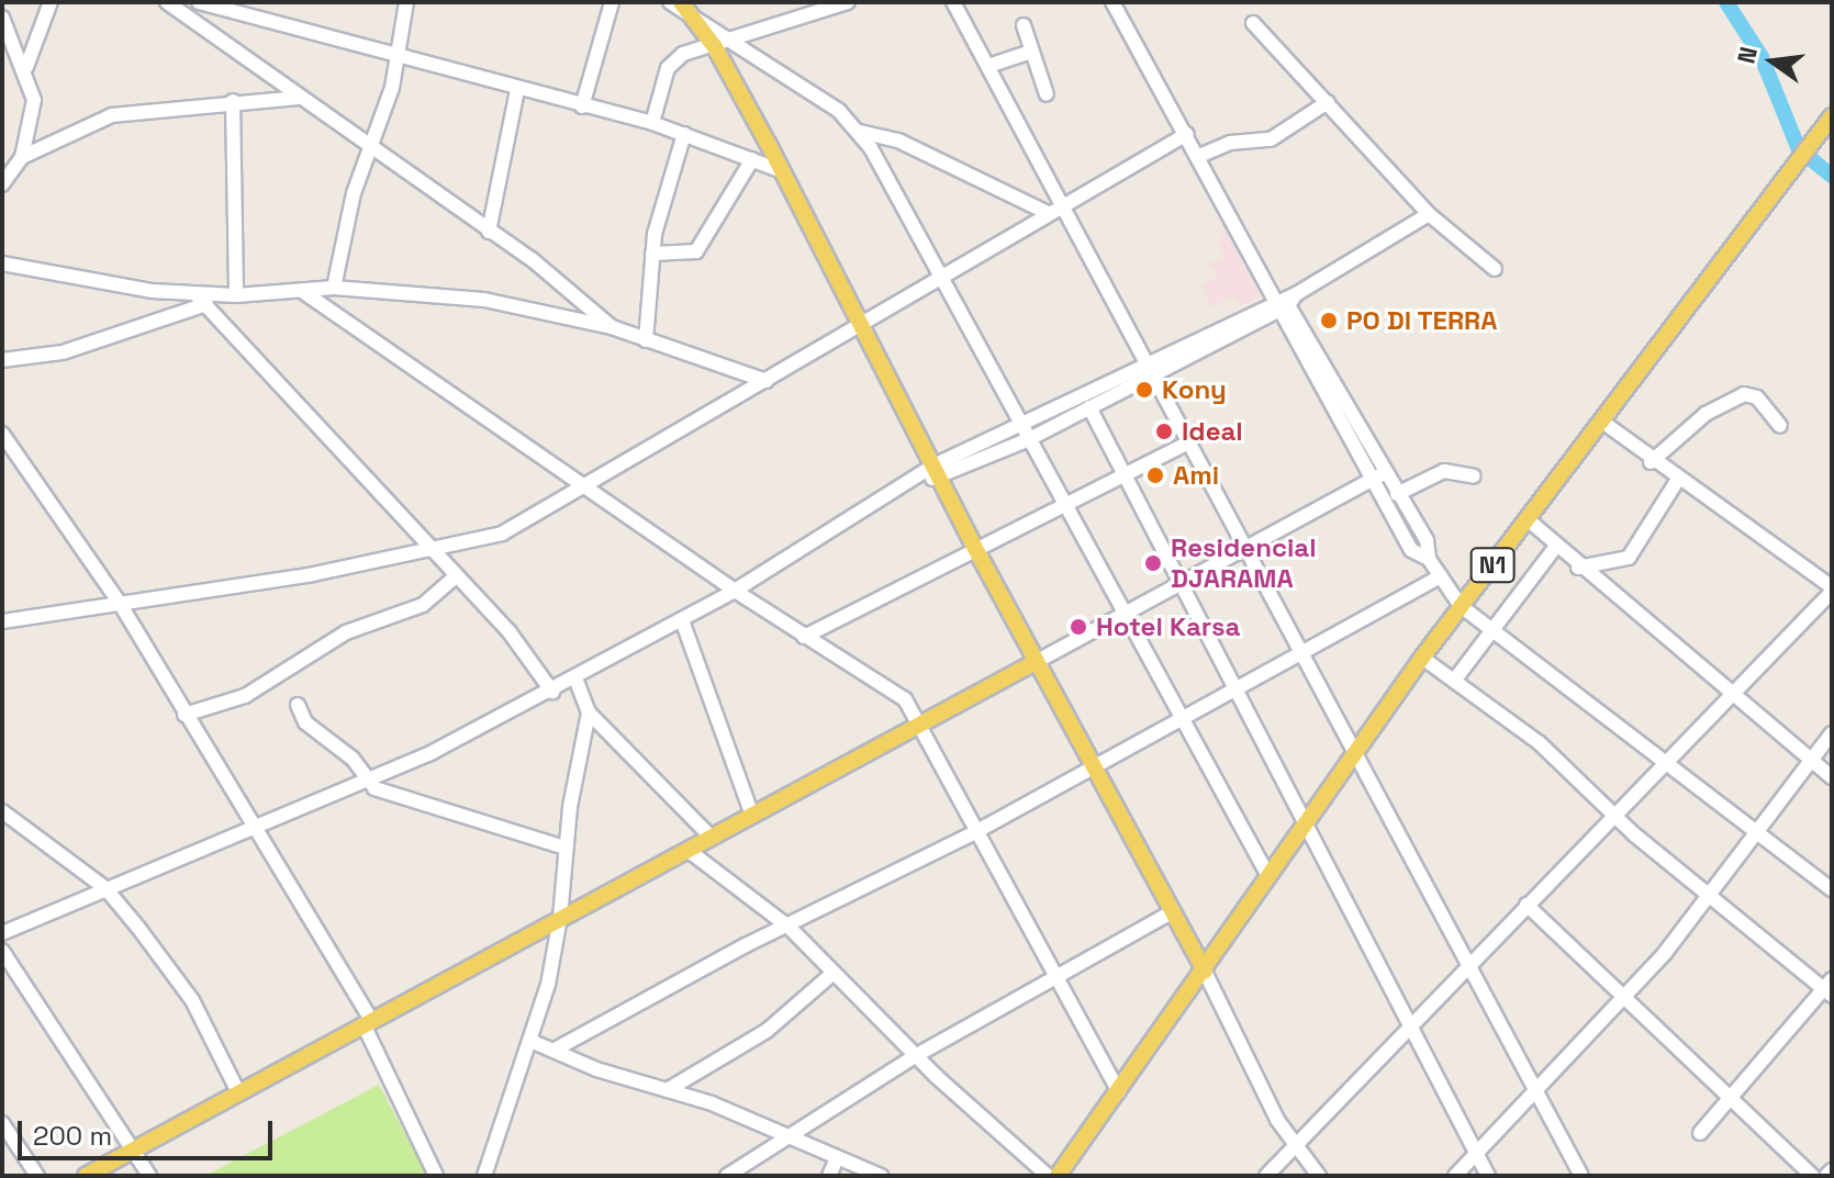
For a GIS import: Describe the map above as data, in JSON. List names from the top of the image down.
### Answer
{
  "streets": {
    "main road": ["N1"]
  },
  "places": [
    "PO DI TERRA",
    "Kony",
    "Ideal",
    "Ami",
    "Residencial DJARAMA",
    "Hotel Karsa"
  ],
  "scale_bar": "200 m",
  "north": "left"
}
